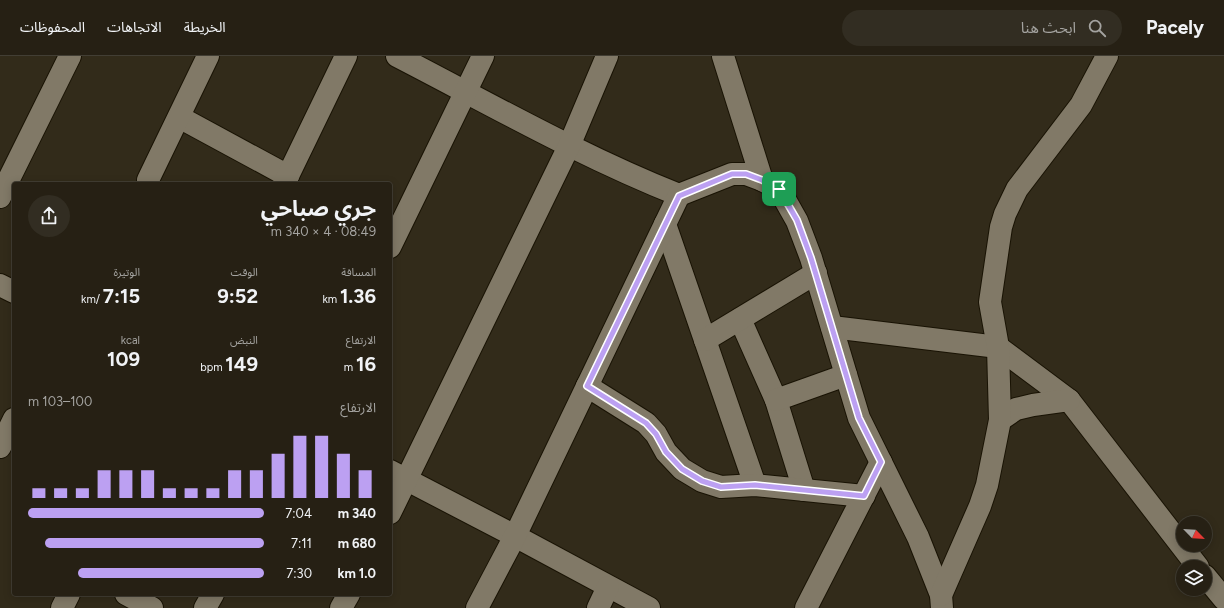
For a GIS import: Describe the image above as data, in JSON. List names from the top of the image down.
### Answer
{
  "north": "bottom right",
  "page": {
    "header": "Pacely",
    "search": "ابحث هنا",
    "nav": ["الخريطة", "الاتجاهات", "المحفوظات"],
    "heading": ["جري صباحي", "08:49 · 4 × 340 m"],
    "stats": [
      ["المسافة", "1.36 km"],
      ["الوقت", "9:52"],
      ["الوتيرة", "7:15 /km"],
      ["الارتفاع", "16 m"],
      ["النبض", "149 bpm"],
      ["kcal", "109"]
    ],
    "chart": ["الارتفاع", "100–103 m"],
    "list": [
      {
        "name": "340 m",
        "note": "7:04"
      },
      {
        "name": "680 m",
        "note": "7:11"
      },
      {
        "name": "1.0 km",
        "note": "7:30"
      }
    ]
  }
}
